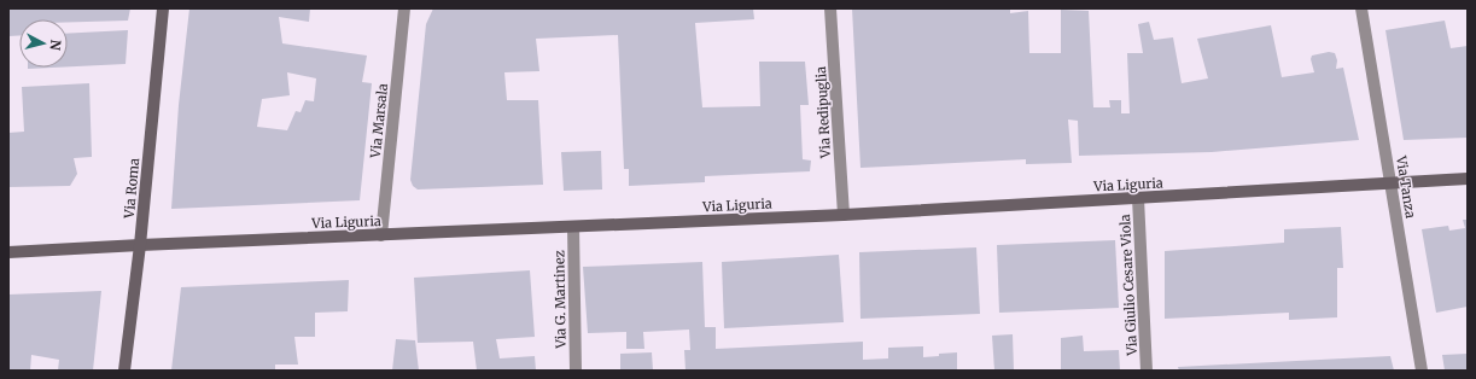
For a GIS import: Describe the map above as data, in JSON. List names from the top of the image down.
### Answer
{
  "streets": {
    "street": [
      "Via Redipuglia",
      "Via Marsala",
      "Via Liguria",
      "Via Tanza",
      "Via Roma",
      "Via Giulio Cesare Viola",
      "Via G. Martinez"
    ]
  },
  "crossings": [
    ["Via Redipuglia", "Via Liguria"],
    ["Via Marsala", "Via Liguria"],
    ["Via Liguria", "Via Tanza"],
    ["Via Liguria", "Via Roma"],
    ["Via Liguria", "Via Giulio Cesare Viola"],
    ["Via Liguria", "Via G. Martinez"]
  ],
  "north": "right"
}
